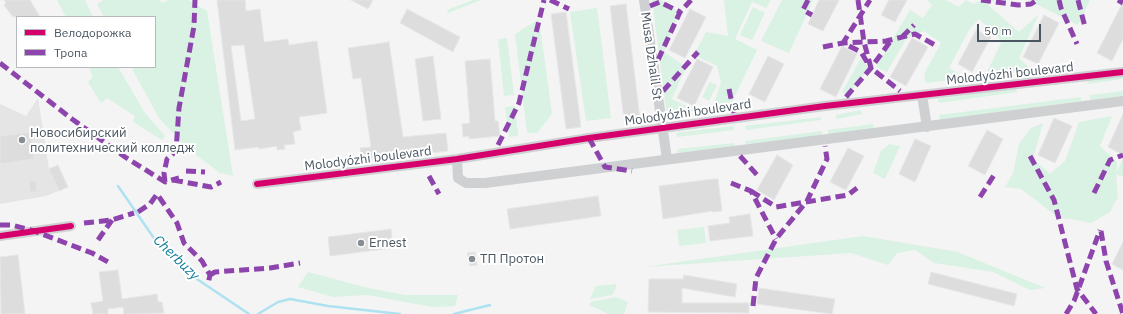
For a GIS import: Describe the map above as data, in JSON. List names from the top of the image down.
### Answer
{
  "streets": {
    "street": ["Musa Dzhalil St", "Molodyózhi boulevard"]
  },
  "crossings": [
    ["Musa Dzhalil St", "Molodyózhi boulevard"]
  ],
  "water": ["Cherbuzy"],
  "places": ["Новосибирский политехнический колледж", "Ernest", "ТП Протон"],
  "legend": ["Велодорожка", "Тропа"],
  "scale_bar": "50 m"
}
